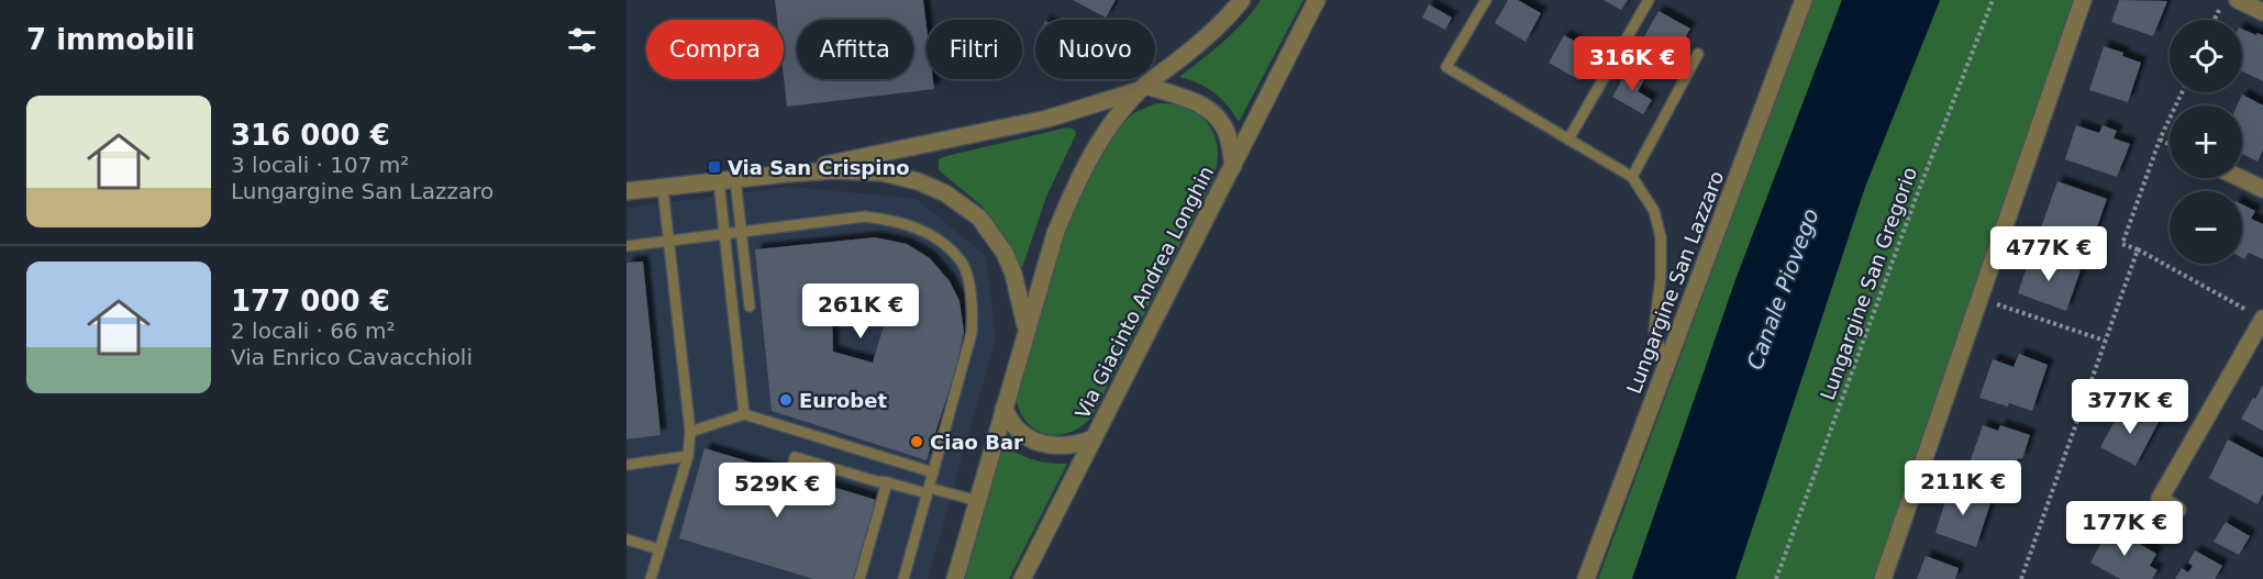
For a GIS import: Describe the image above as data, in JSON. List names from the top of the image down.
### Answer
{
  "streets": {
    "street": ["Lungargine San Lazzaro", "Via Giacinto Andrea Longhin"],
    "path": ["Lungargine San Gregorio"]
  },
  "water": ["Canale Piovego"],
  "places": {
    "transit": ["Via San Crispino"],
    "other": ["Eurobet", "Ciao Bar"]
  },
  "page": {
    "heading": "7 immobili",
    "map_buttons": ["+", "−"],
    "chip": [
      "Compra",
      "Affitta",
      "Filtri",
      "Nuovo"
    ],
    "price": [
      "316K €",
      "477K €",
      "261K €",
      "377K €",
      "211K €",
      "529K €",
      "177K €"
    ],
    "list": [
      {
        "name": "316 000 €",
        "note": "3 locali · 107 m² · Lungargine San Lazzaro"
      },
      {
        "name": "177 000 €",
        "note": "2 locali · 66 m² · Via Enrico Cavacchioli"
      }
    ]
  }
}
